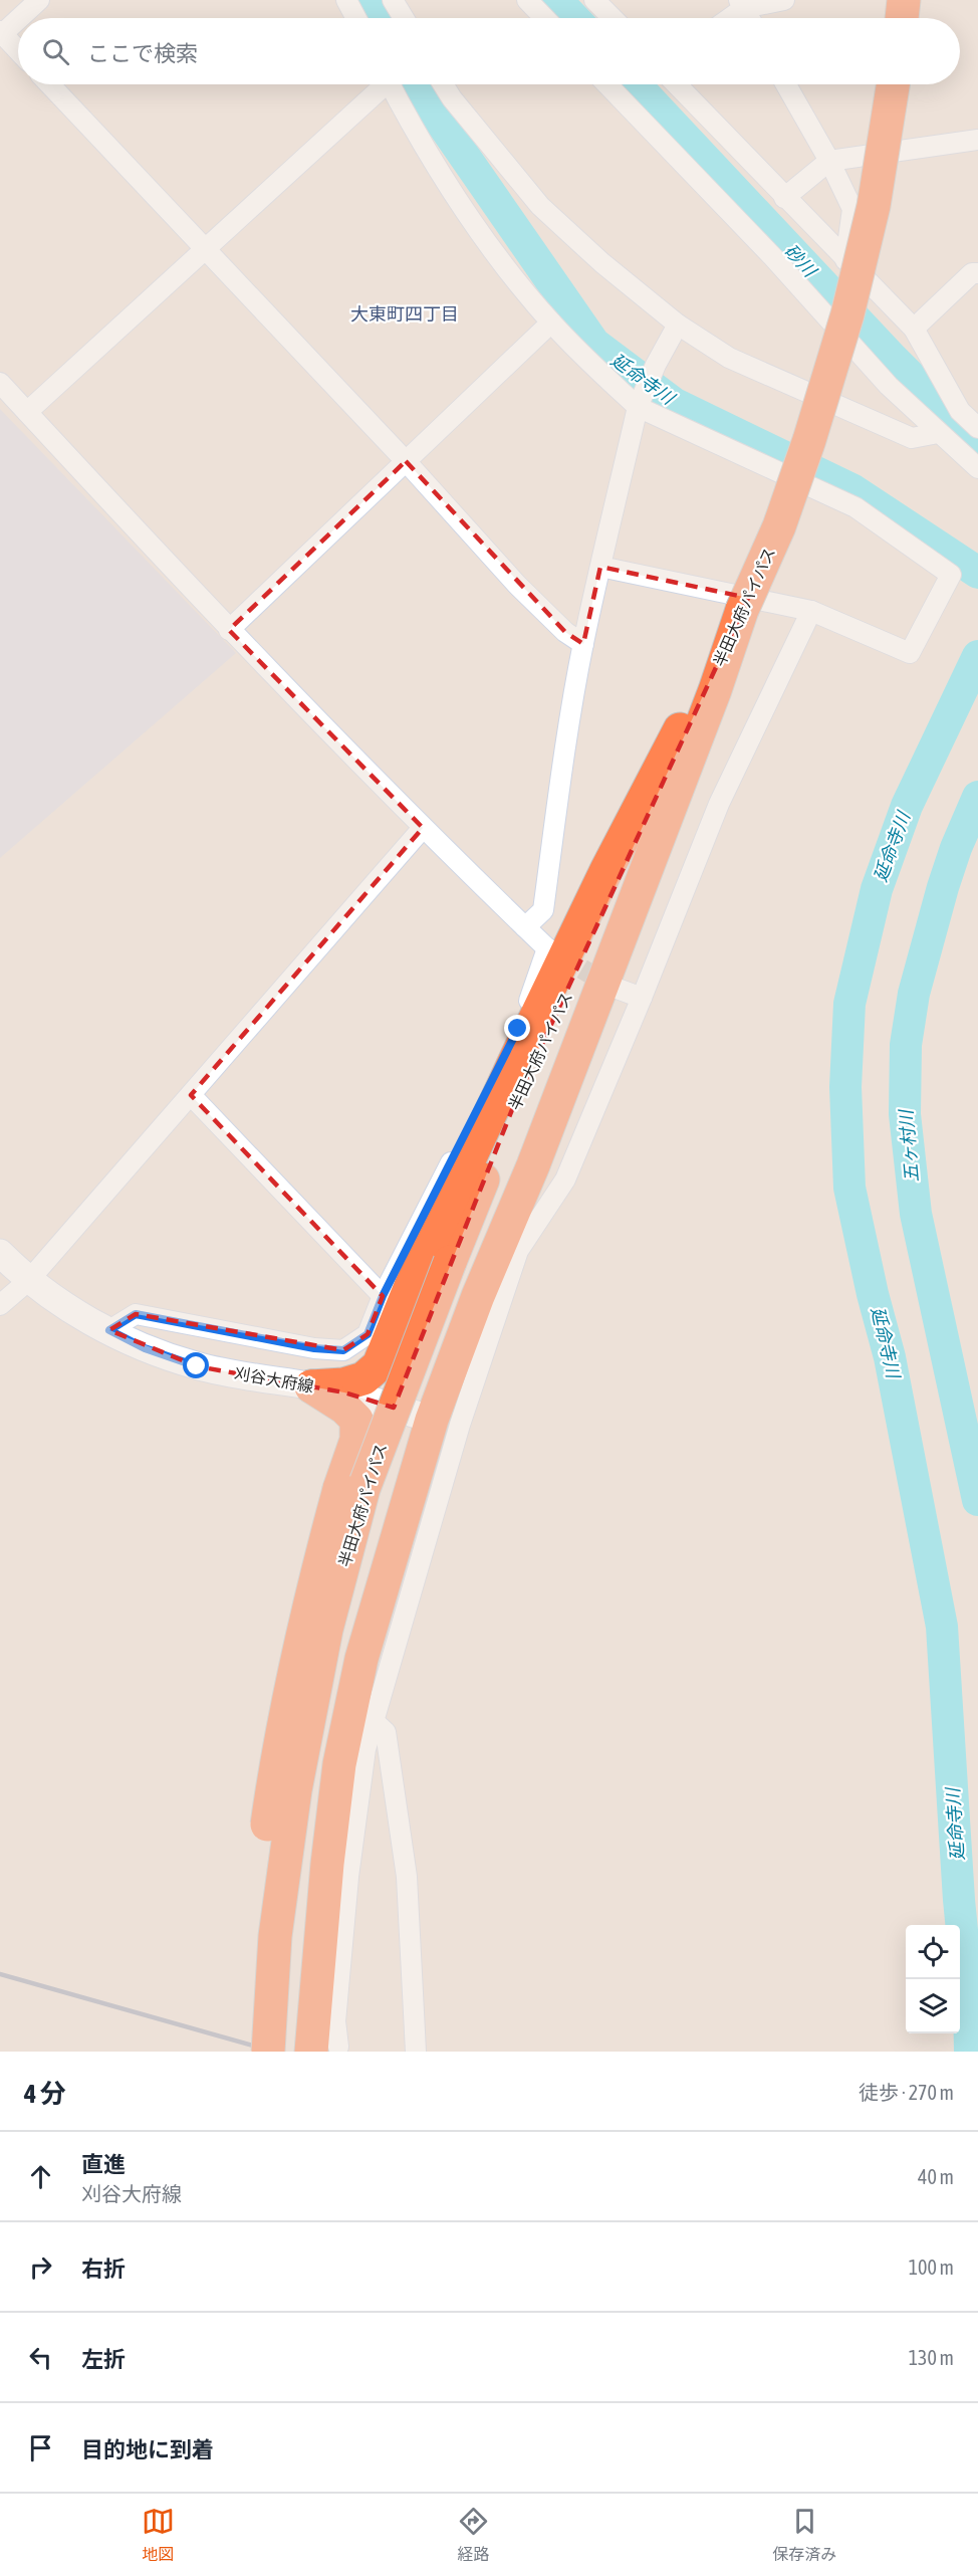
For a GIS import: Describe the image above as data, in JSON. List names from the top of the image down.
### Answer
{
  "streets": {
    "highway": ["半田大府パイパス"],
    "main road": ["刈谷大府線"]
  },
  "districts": ["大東町四丁目"],
  "water": ["砂川", "延命寺川", "五ヶ村川"],
  "page": {
    "search": "ここで検索",
    "heading": ["4 分", "徒歩 · 270 m"],
    "list": [
      ["直進", "刈谷大府線", "40 m"],
      ["右折", "100 m"],
      ["左折", "130 m"],
      "目的地に到着"
    ],
    "nav": ["地図", "経路", "保存済み"]
  }
}
